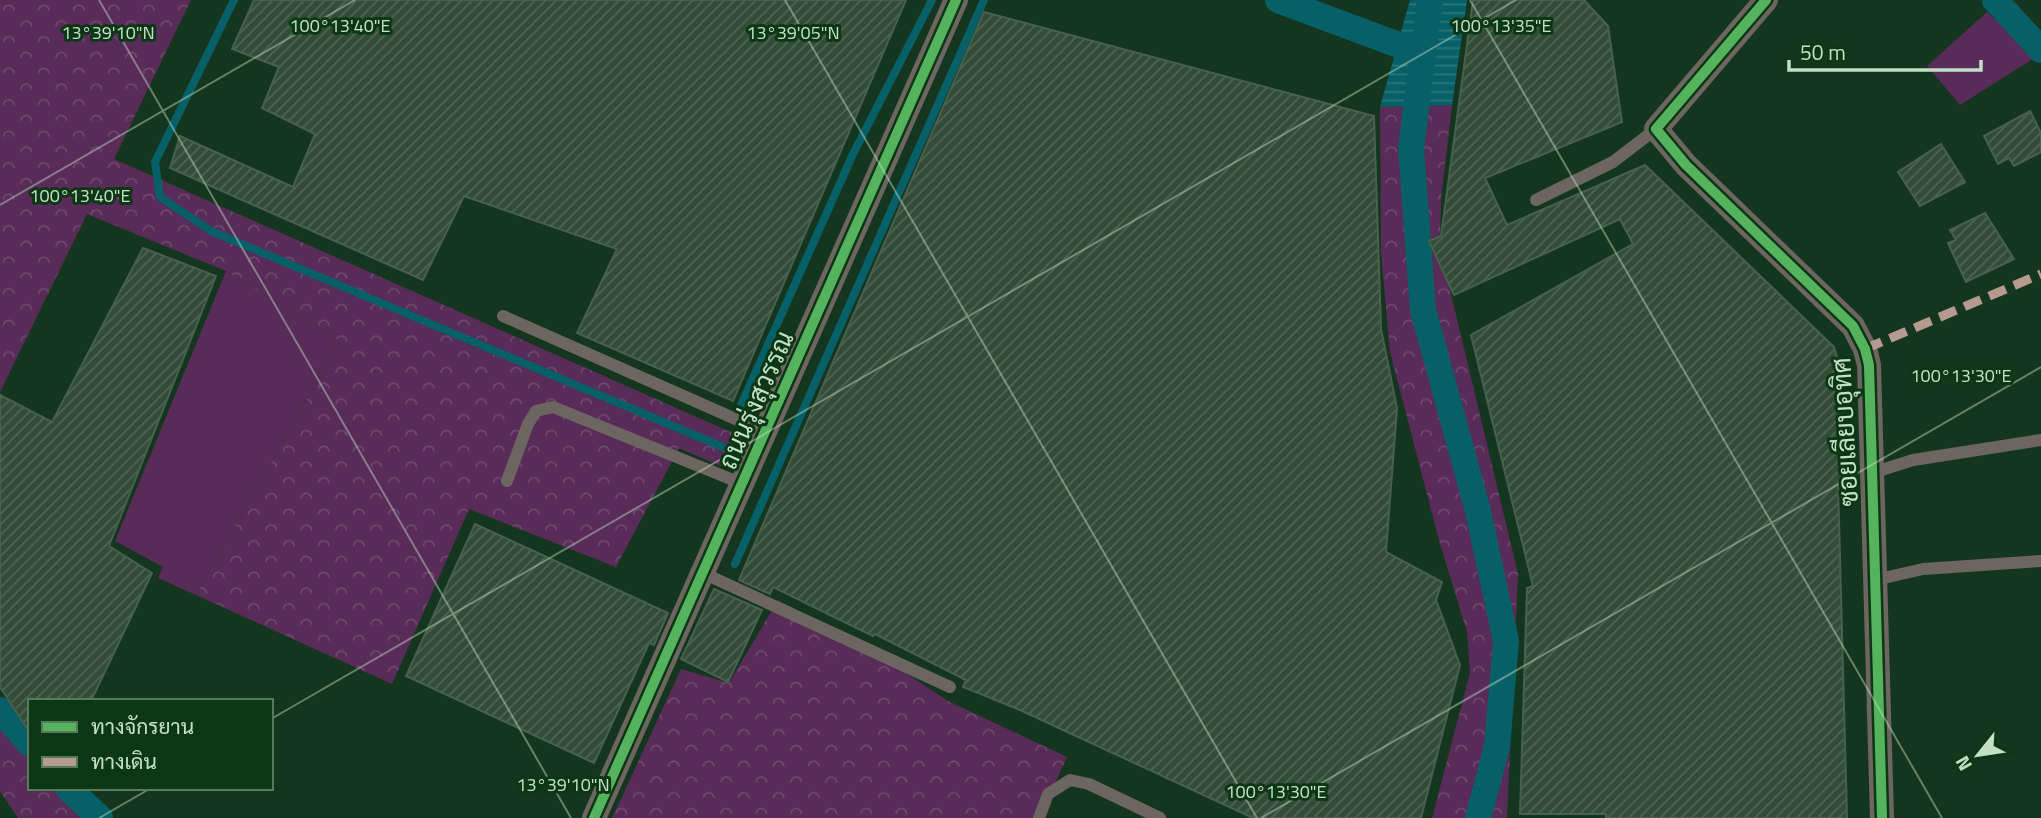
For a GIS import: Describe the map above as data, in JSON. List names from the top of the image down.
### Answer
{
  "streets": {
    "street": ["ถนนรุ่งสุวรรณ", "ซอยเลียบอุทิศ"]
  },
  "legend": ["ทางจักรยาน", "ทางเดิน"],
  "scale_bar": "50 m",
  "north": "bottom left",
  "coordinates": [
    "100°13'40\"E",
    "100°13'35\"E",
    "13°39'10\"N",
    "13°39'05\"N",
    "100°13'30\"E"
  ]
}
